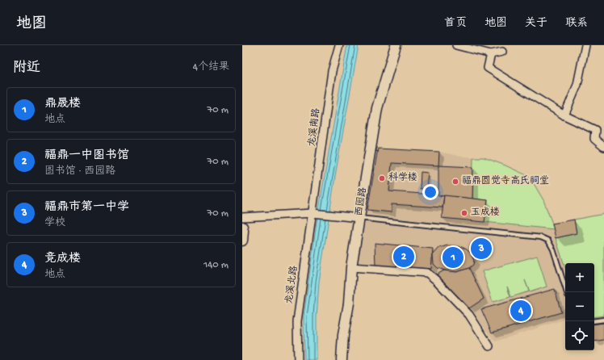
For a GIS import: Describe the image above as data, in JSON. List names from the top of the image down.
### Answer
{
  "streets": {
    "main road": ["西园路"],
    "street": ["龙溪南路", "龙溪北路"]
  },
  "crossings": [
    ["龙溪南路", "龙溪北路"]
  ],
  "places": ["科学楼", "福鼎圆觉寺高氏祠堂", "玉成楼"],
  "page": {
    "header": "地图",
    "nav": [
      "首页",
      "地图",
      "关于",
      "联系"
    ],
    "heading": ["附近", "4个结果"],
    "list": [
      {
        "mark": "1",
        "name": "鼎晟楼",
        "note": "地点",
        "value": "70 m"
      },
      {
        "mark": "2",
        "name": "福鼎一中图书馆",
        "note": "图书馆 · 西园路",
        "value": "70 m"
      },
      {
        "mark": "3",
        "name": "福鼎市第一中学",
        "note": "学校",
        "value": "70 m"
      },
      {
        "mark": "4",
        "name": "竞成楼",
        "note": "地点",
        "value": "140 m"
      }
    ],
    "pins": [
      "3",
      "2",
      "1",
      "4"
    ],
    "map_buttons": ["+", "−"]
  }
}
